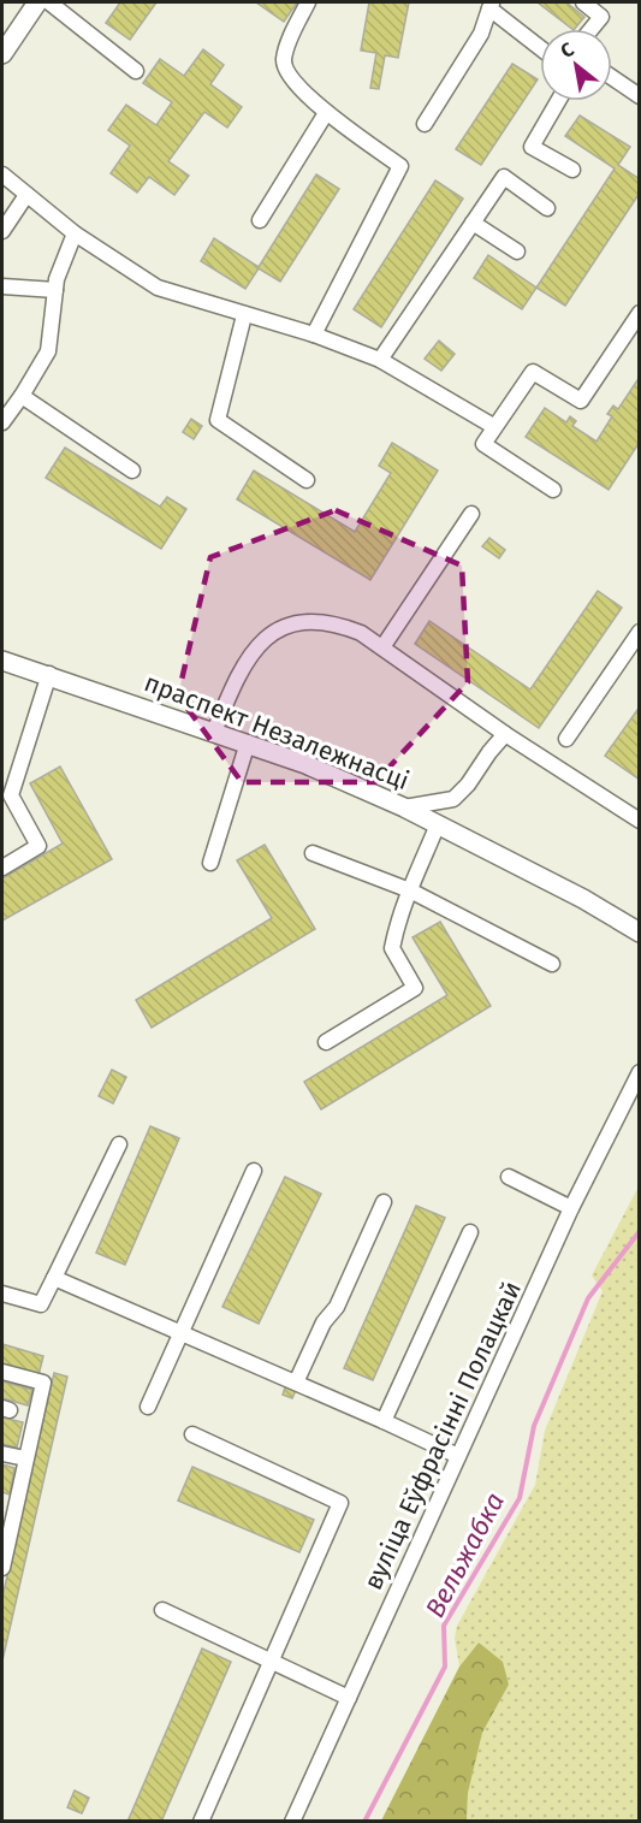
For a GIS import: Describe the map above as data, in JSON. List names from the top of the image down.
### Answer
{
  "streets": {
    "main road": ["праспект Незалежнасці"],
    "street": ["вуліца Еўфрасінні Полацкай"]
  },
  "water": ["Вельжабка"],
  "north": "top left"
}
